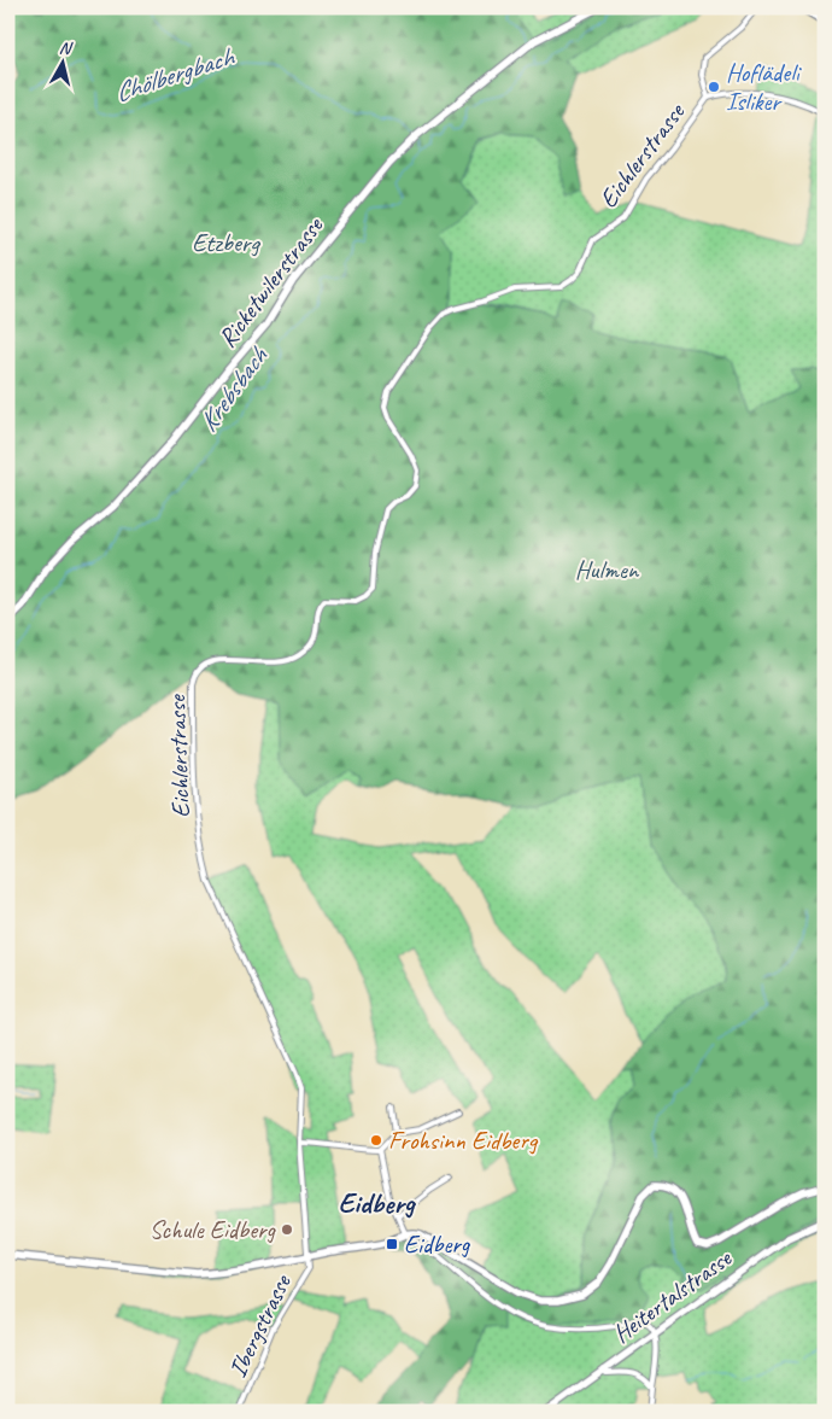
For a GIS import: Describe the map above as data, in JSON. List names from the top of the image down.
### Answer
{
  "streets": {
    "street": [
      "Eichlerstrasse",
      "Ricketwilerstrasse",
      "Heitertalstrasse",
      "Ibergstrasse"
    ]
  },
  "crossings": [
    ["Eichlerstrasse", "Ibergstrasse"]
  ],
  "districts": ["Eidberg"],
  "water": ["Chölbergbach", "Krebsbach"],
  "parks": ["Etzberg", "Hulmen"],
  "places": {
    "other": ["Hoflädeli Isliker", "Frohsinn Eidberg", "Schule Eidberg"],
    "transit": ["Eidberg"]
  },
  "north": "top"
}
